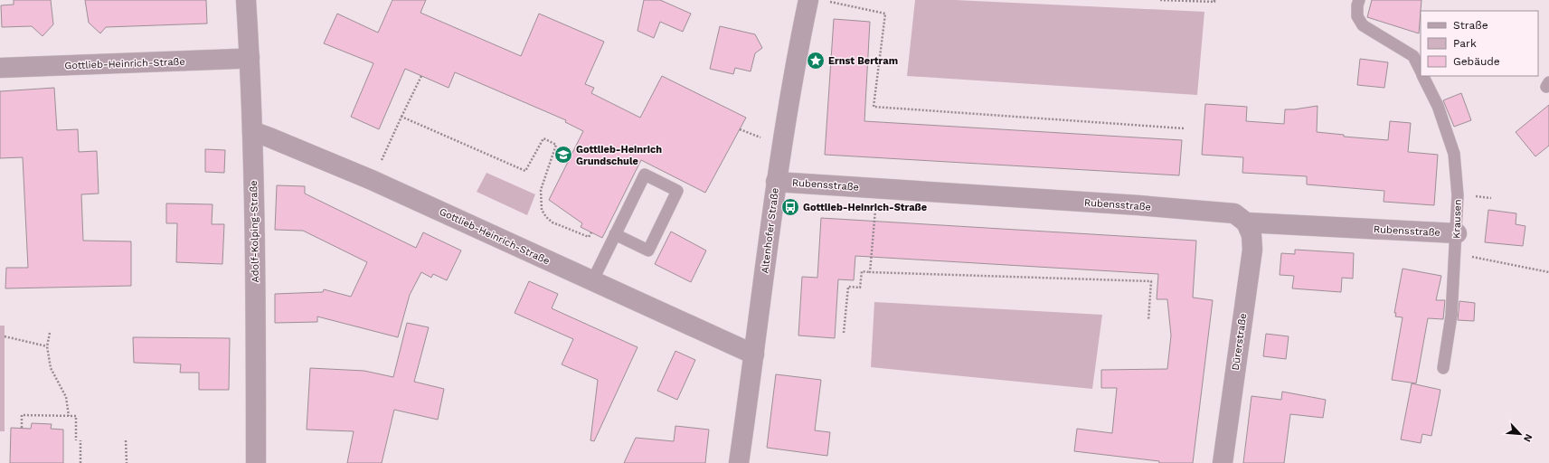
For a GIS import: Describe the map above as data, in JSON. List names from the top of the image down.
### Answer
{
  "streets": {
    "street": [
      "Gottlieb-Heinrich-Straße",
      "Rubensstraße",
      "Altenhofer Straße",
      "Adolf-Kolping-Straße",
      "Dürerstraße"
    ],
    "lane": ["Krausen"]
  },
  "crossings": [
    ["Gottlieb-Heinrich-Straße", "Altenhofer Straße"],
    ["Gottlieb-Heinrich-Straße", "Adolf-Kolping-Straße"],
    ["Rubensstraße", "Krausen"],
    ["Rubensstraße", "Altenhofer Straße"],
    ["Rubensstraße", "Dürerstraße"]
  ],
  "places": {
    "place": ["Ernst Bertram"],
    "school or university": ["Gottlieb-Heinrich Grundschule"],
    "bus stop": ["Gottlieb-Heinrich-Straße"]
  },
  "legend": ["Straße", "Park", "Gebäude"],
  "north": "bottom right"
}
